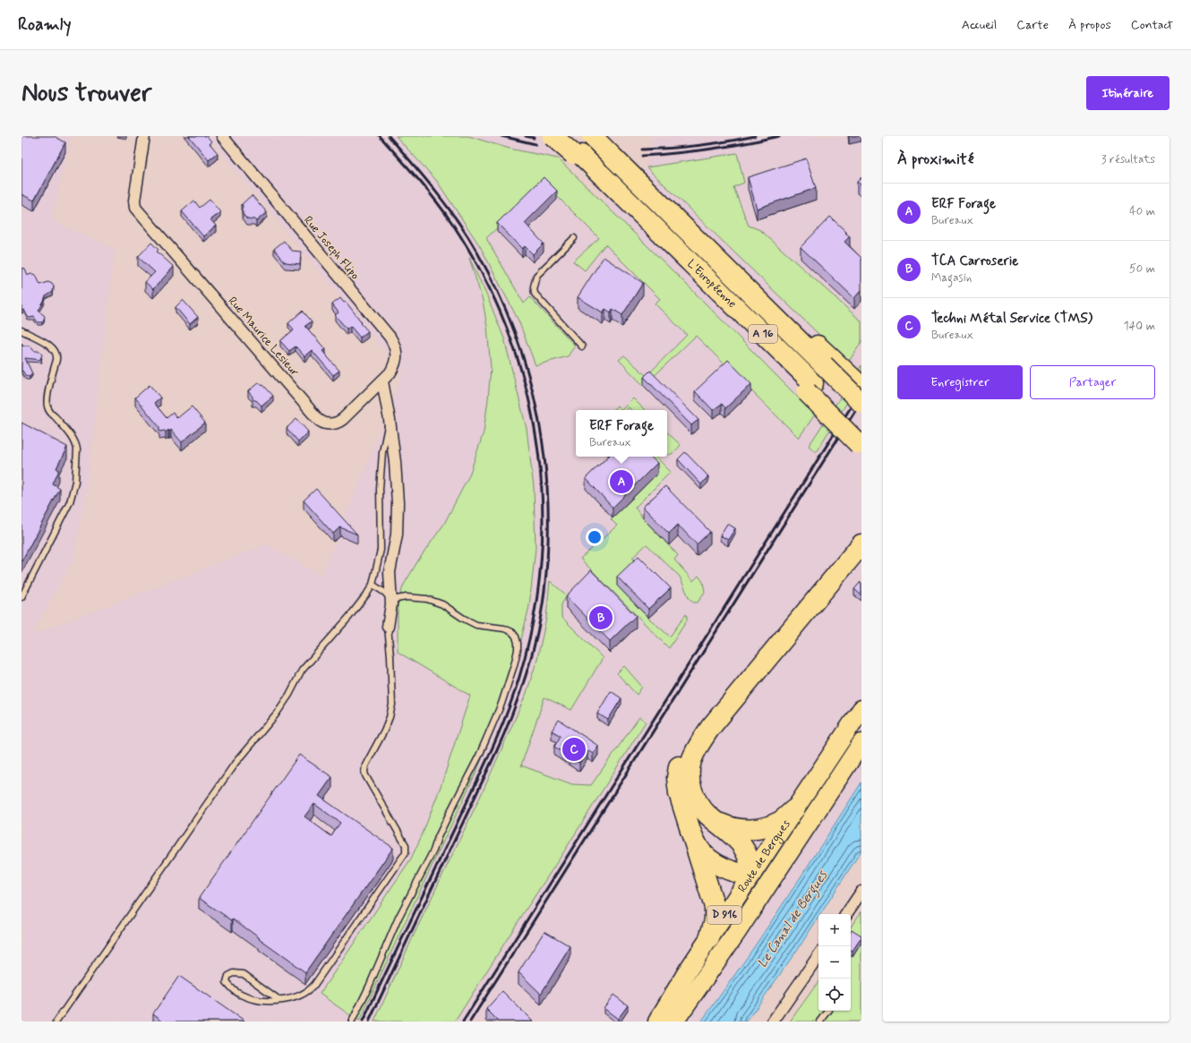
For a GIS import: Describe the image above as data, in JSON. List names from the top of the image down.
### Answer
{
  "streets": {
    "highway": ["L'Européenne", "A 16"],
    "main road": ["Route de Bergues", "D 916"],
    "street": ["Rue Joseph Flipo", "Rue Maurice Lesieur"]
  },
  "crossings": [
    ["Rue Joseph Flipo", "Rue Maurice Lesieur"]
  ],
  "water": ["Le Canal de Bergues"],
  "page": {
    "header": "Roamly",
    "nav": [
      "Accueil",
      "Carte",
      "À propos",
      "Contact"
    ],
    "buttons": [
      "Itinéraire",
      ["Enregistrer", "Partager"]
    ],
    "title": "Nous trouver",
    "heading": ["À proximité", "3 résultats"],
    "list": [
      {
        "mark": "A",
        "name": "ERF Forage",
        "note": "Bureaux",
        "value": "40 m"
      },
      {
        "mark": "B",
        "name": "TCA Carroserie",
        "note": "Magasin",
        "value": "50 m"
      },
      {
        "mark": "C",
        "name": "Techni Métal Service (TMS)",
        "note": "Bureaux",
        "value": "140 m"
      }
    ],
    "popup": ["ERF Forage", "Bureaux"],
    "pins": ["A", "B", "C"],
    "map_buttons": ["+", "−"]
  }
}
